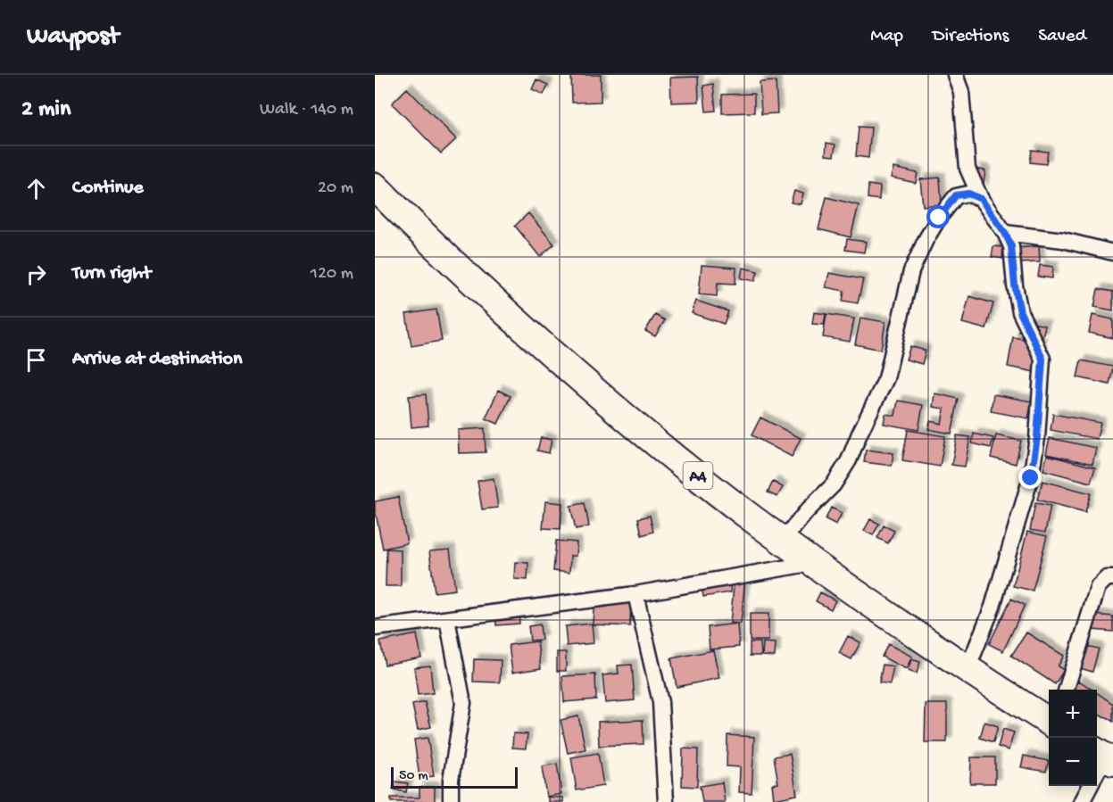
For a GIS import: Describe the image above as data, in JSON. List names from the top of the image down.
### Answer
{
  "streets": {
    "highway": ["A4"]
  },
  "scale_bar": "50 m",
  "page": {
    "header": "Waypost",
    "nav": ["Map", "Directions", "Saved"],
    "heading": ["2 min", "Walk · 140 m"],
    "list": [
      ["Continue", "20 m"],
      ["Turn right", "120 m"],
      "Arrive at destination"
    ],
    "map_buttons": ["+", "−"],
    "scale": "50 m"
  }
}
